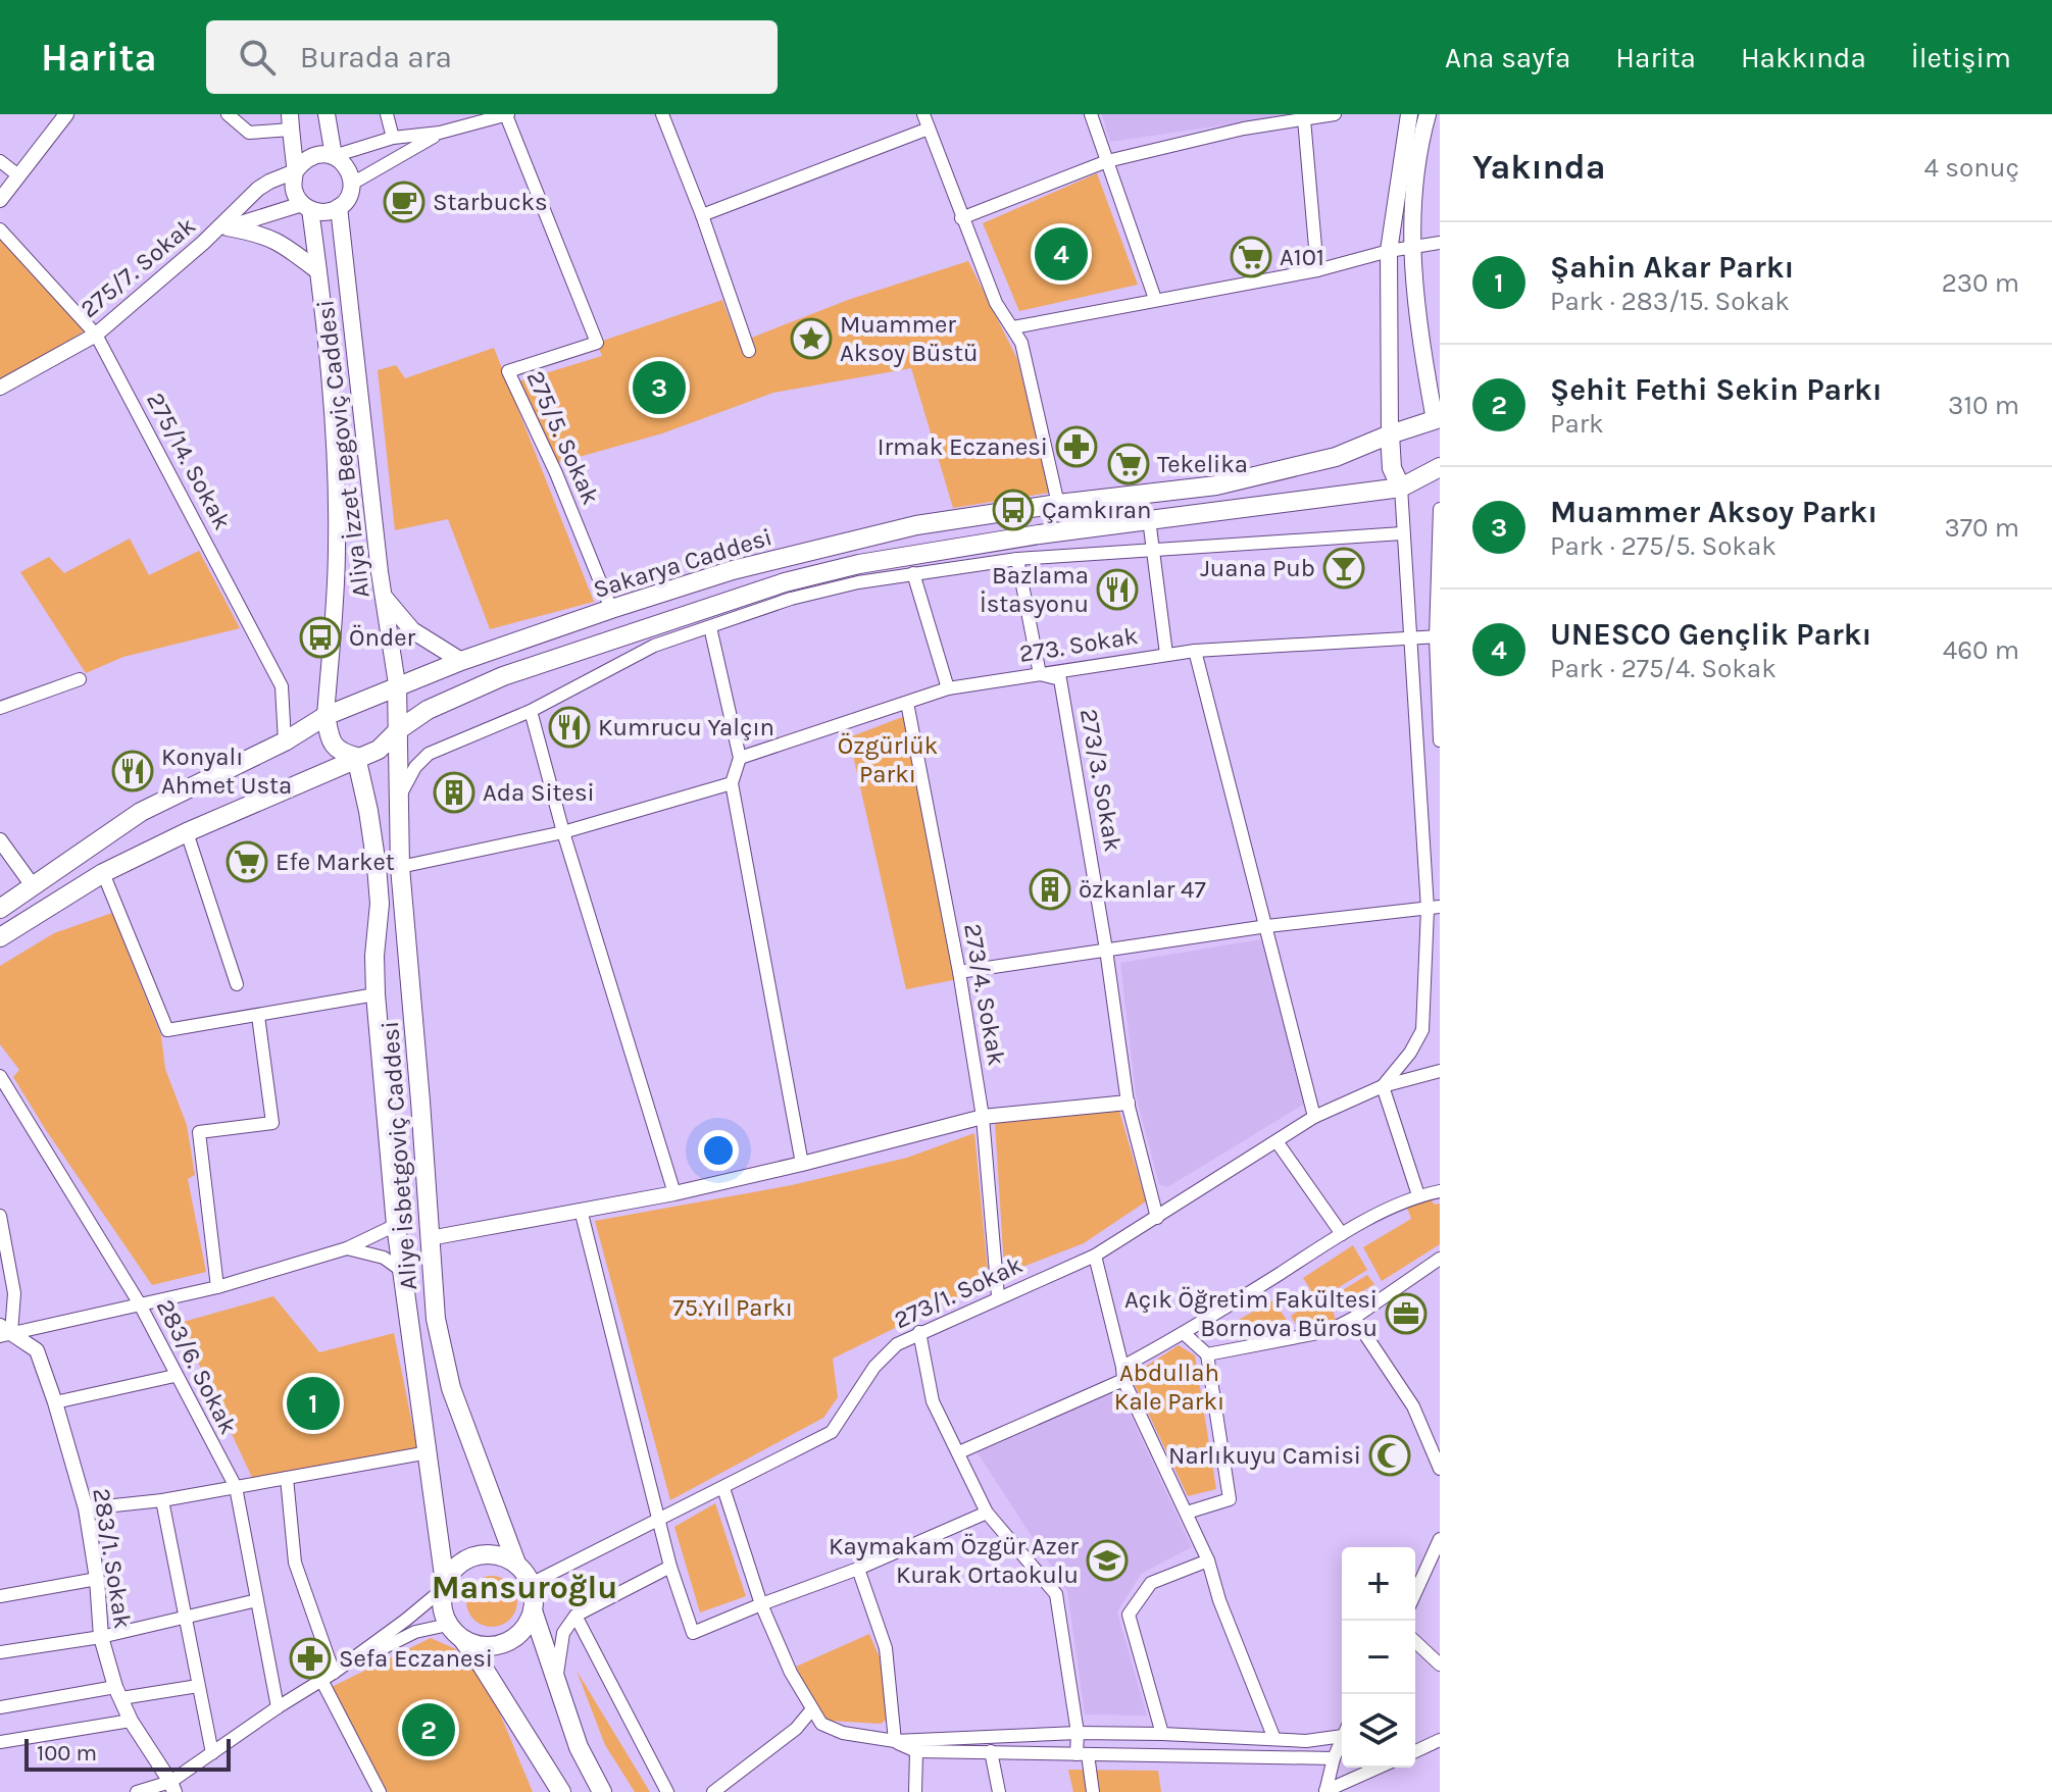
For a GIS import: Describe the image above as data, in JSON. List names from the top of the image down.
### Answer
{
  "streets": {
    "main road": ["Aliya İzzet Begoviç Caddesi", "Sakarya Caddesi", "Aliye İsbetgoviç Caddesi"],
    "street": [
      "275/7. Sokak",
      "275/5. Sokak",
      "275/14. Sokak",
      "273. Sokak",
      "273/3. Sokak",
      "273/4. Sokak",
      "273/1. Sokak",
      "283/6. Sokak",
      "283/1. Sokak"
    ]
  },
  "crossings": [
    ["275/7. Sokak", "Aliya İzzet Begoviç Caddesi"],
    ["275/7. Sokak", "275/14. Sokak"],
    ["275/5. Sokak", "Sakarya Caddesi"],
    ["Aliya İzzet Begoviç Caddesi", "Sakarya Caddesi"],
    ["Aliya İzzet Begoviç Caddesi", "Aliye İsbetgoviç Caddesi"],
    ["275/14. Sokak", "Sakarya Caddesi"],
    ["Sakarya Caddesi", "Aliye İsbetgoviç Caddesi"],
    ["Sakarya Caddesi", "273/1. Sokak"],
    ["273. Sokak", "273/3. Sokak"],
    ["273. Sokak", "273/4. Sokak"],
    ["273. Sokak", "273/1. Sokak"],
    ["273/3. Sokak", "273/1. Sokak"],
    ["273/4. Sokak", "273/1. Sokak"],
    ["Aliye İsbetgoviç Caddesi", "273/1. Sokak"]
  ],
  "districts": ["Mansuroğlu"],
  "parks": ["Özgürlük Parkı", "75.Yıl Parkı", "Abdullah Kale Parkı"],
  "places": {
    "cafe": ["Starbucks"],
    "supermarket": ["A101", "Tekelika", "Efe Market"],
    "place": ["Muammer Aksoy Büstü"],
    "pharmacy": ["Irmak Eczanesi", "Sefa Eczanesi"],
    "bus stop": ["Çamkıran", "Önder"],
    "bar": ["Juana Pub"],
    "restaurant": ["Bazlama İstasyonu", "Kumrucu Yalçın", "Konyalı Ahmet Usta"],
    "building": ["Ada Sitesi", "özkanlar 47"],
    "office": ["Açık Öğretim Fakültesi Bornova Bürosu"],
    "mosque": ["Narlıkuyu Camisi"],
    "school or university": ["Kaymakam Özgür Azer Kurak Ortaokulu"]
  },
  "scale_bar": "100 m",
  "page": {
    "header": "Harita",
    "search": "Burada ara",
    "nav": [
      "Ana sayfa",
      "Harita",
      "Hakkında",
      "İletişim"
    ],
    "heading": ["Yakında", "4 sonuç"],
    "list": [
      {
        "mark": "1",
        "name": "Şahin Akar Parkı",
        "note": "Park · 283/15. Sokak",
        "value": "230 m"
      },
      {
        "mark": "2",
        "name": "Şehit Fethi Sekin Parkı",
        "note": "Park",
        "value": "310 m"
      },
      {
        "mark": "3",
        "name": "Muammer Aksoy Parkı",
        "note": "Park · 275/5. Sokak",
        "value": "370 m"
      },
      {
        "mark": "4",
        "name": "UNESCO Gençlik Parkı",
        "note": "Park · 275/4. Sokak",
        "value": "460 m"
      }
    ],
    "pins": [
      "4",
      "3",
      "1",
      "2"
    ],
    "map_buttons": ["+", "−"],
    "scale": "100 m"
  }
}
